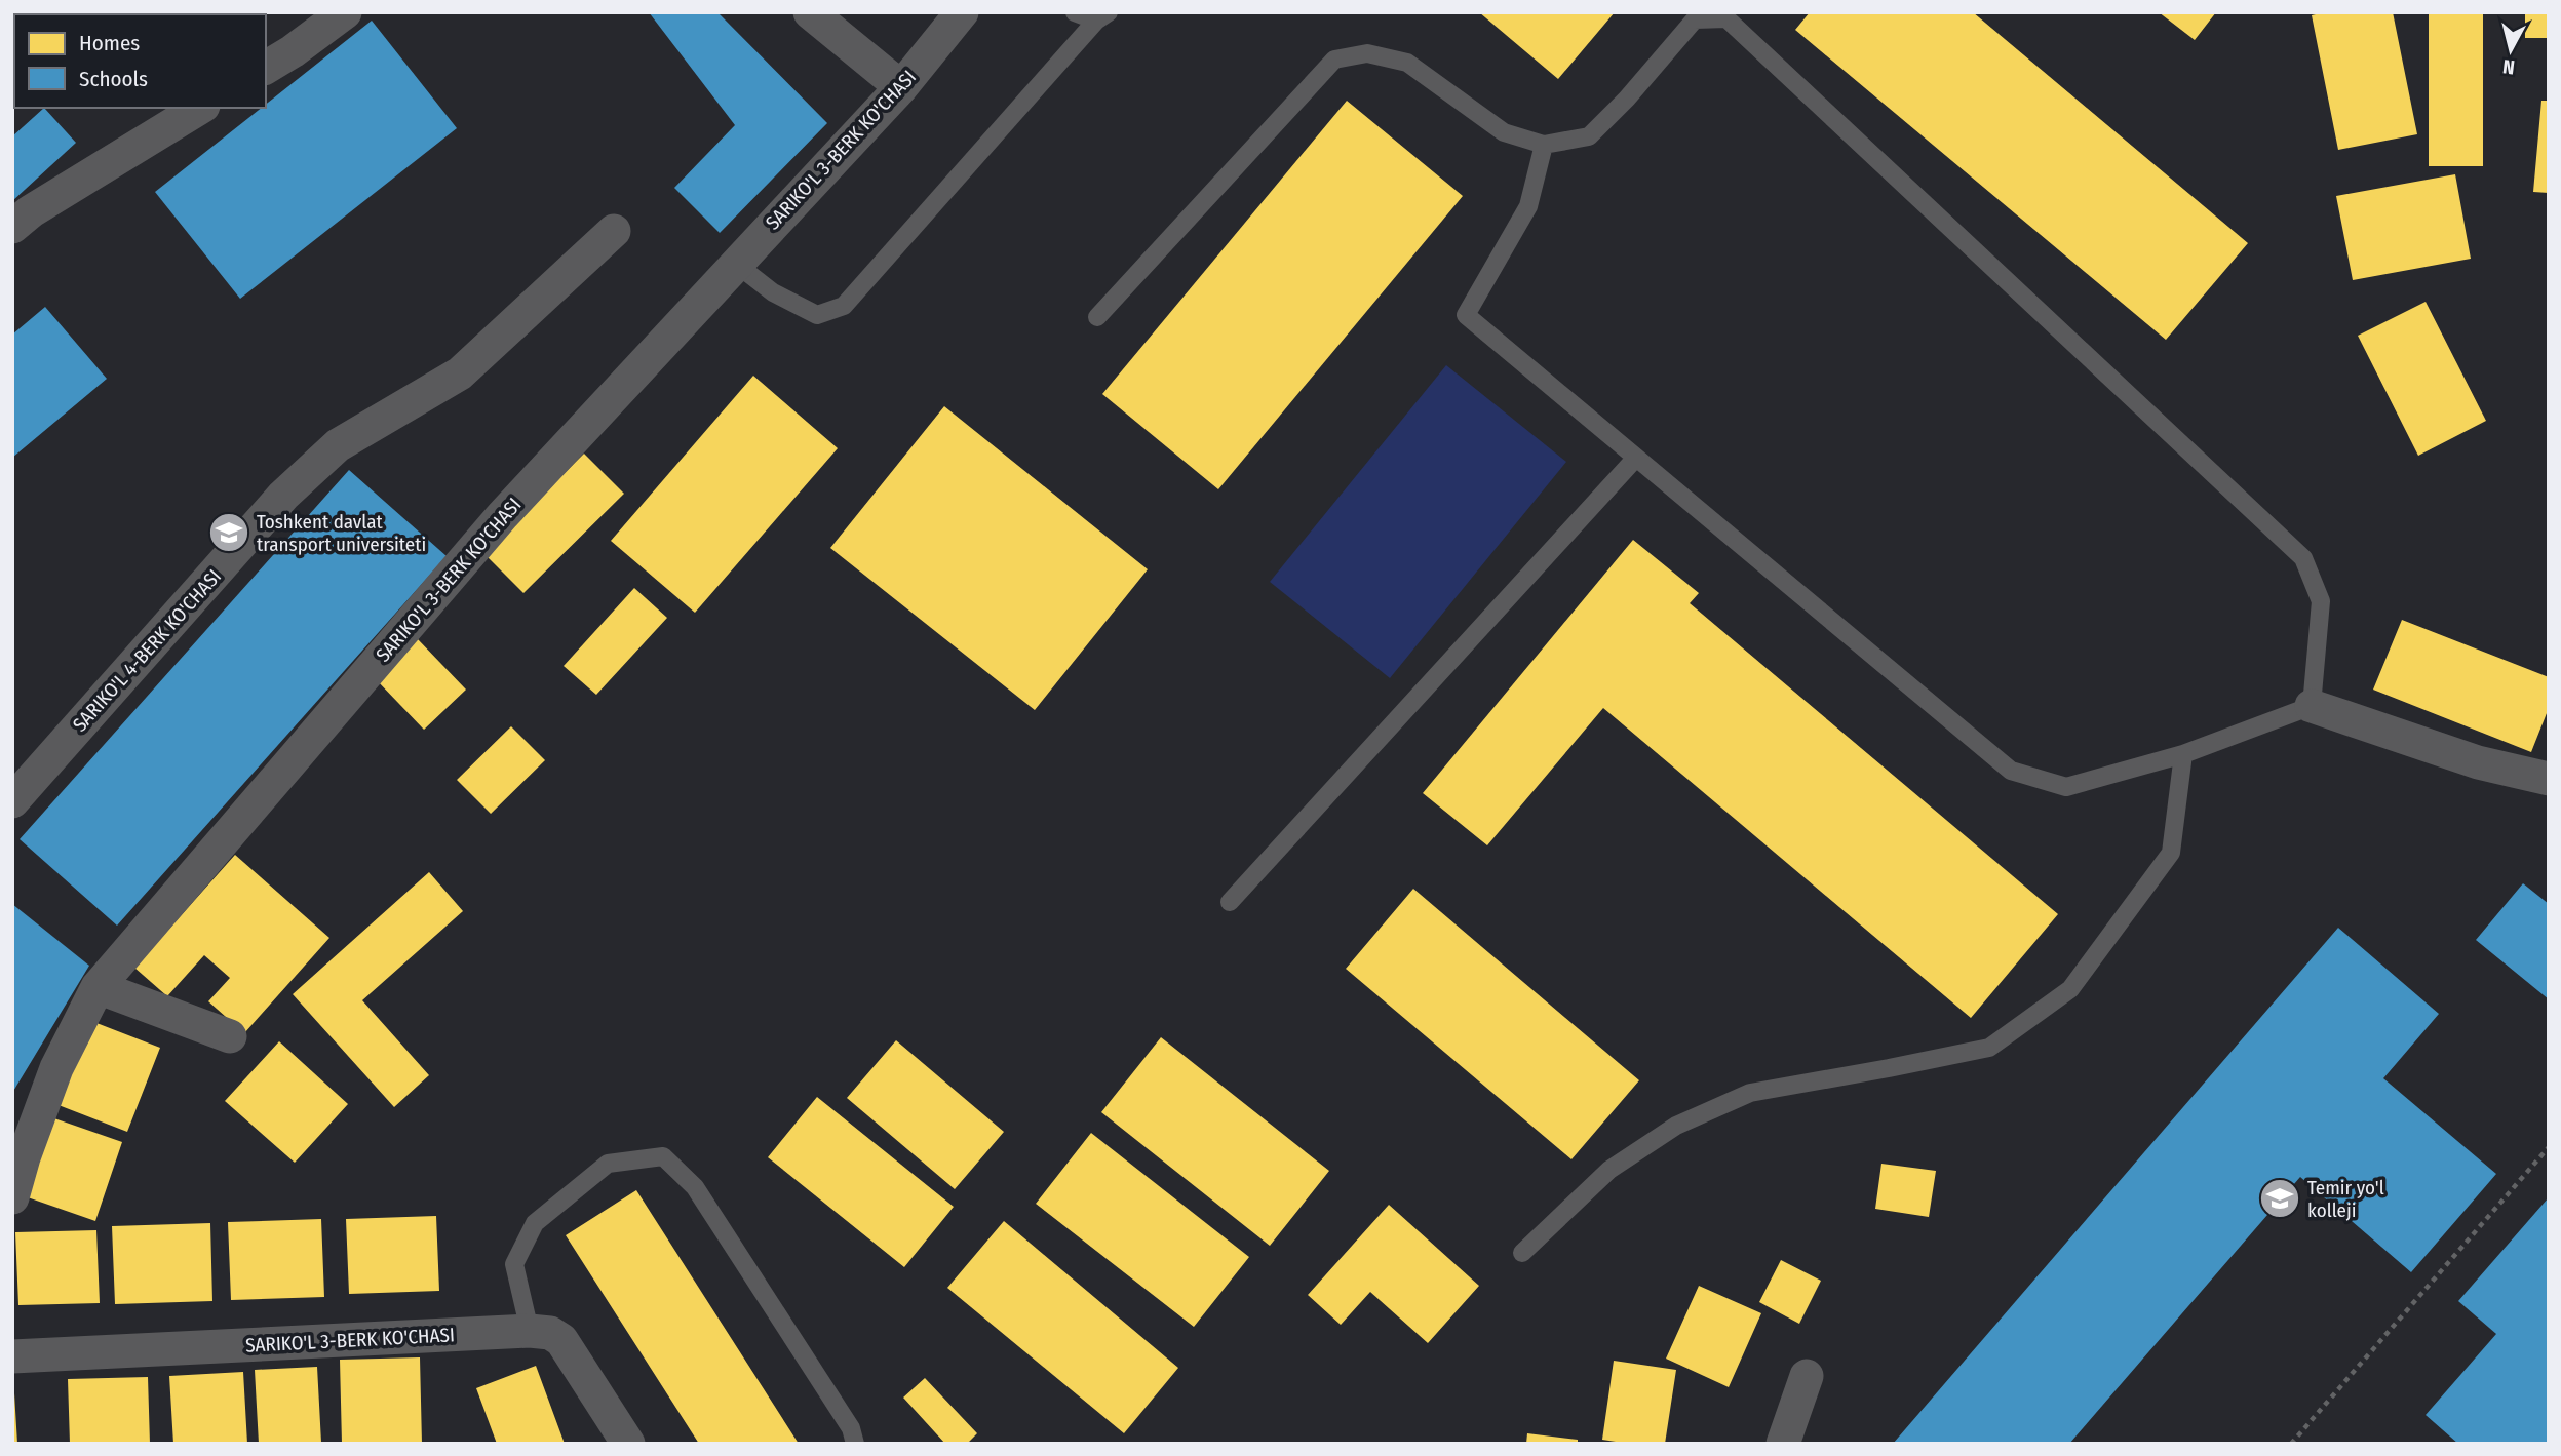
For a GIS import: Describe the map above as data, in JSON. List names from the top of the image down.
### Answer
{
  "streets": {
    "street": ["SARIKO'L 3-BERK KO'CHASI", "SARIKO'L 4-BERK KO'CHASI"]
  },
  "places": {
    "school or university": ["Toshkent davlat transport universiteti", "Temir yo'l kolleji"]
  },
  "legend": ["Homes", "Schools"],
  "north": "bottom"
}
